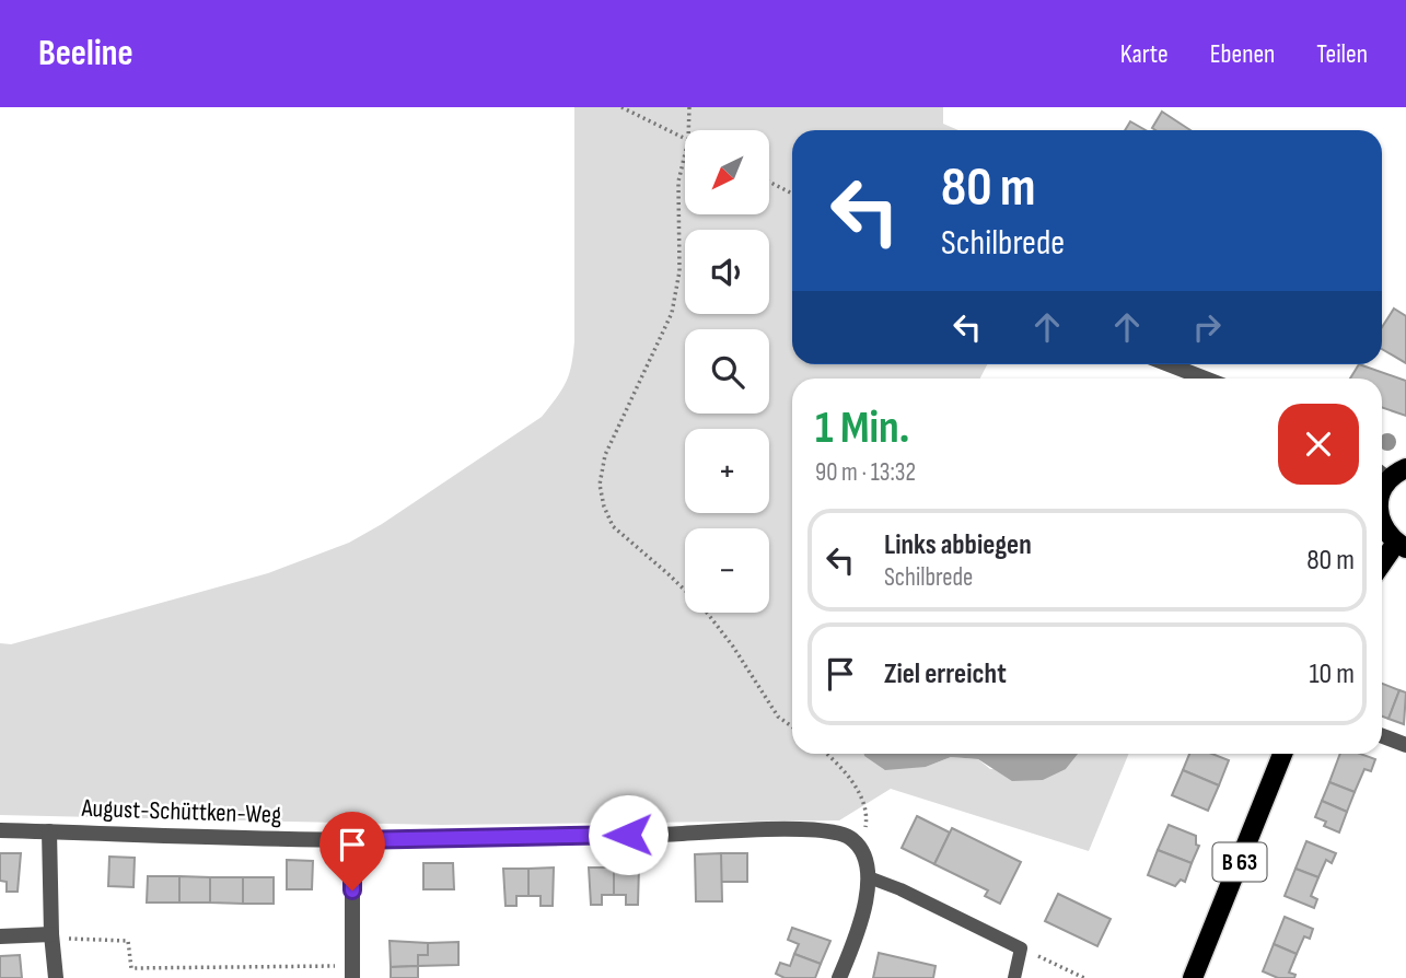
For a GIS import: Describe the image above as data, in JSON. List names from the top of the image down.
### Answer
{
  "streets": {
    "main road": ["B 63"],
    "street": ["August-Schüttken-Weg"]
  },
  "north": "bottom left",
  "page": {
    "header": "Beeline",
    "nav": ["Karte", "Ebenen", "Teilen"],
    "map_buttons": ["+", "−"],
    "turn": ["80 m", "Schilbrede"],
    "heading": ["1 Min.", "90 m · 13:32"],
    "list": [
      {
        "name": "Links abbiegen",
        "note": "Schilbrede",
        "value": "80 m"
      },
      {
        "name": "Ziel erreicht",
        "value": "10 m"
      }
    ]
  }
}
